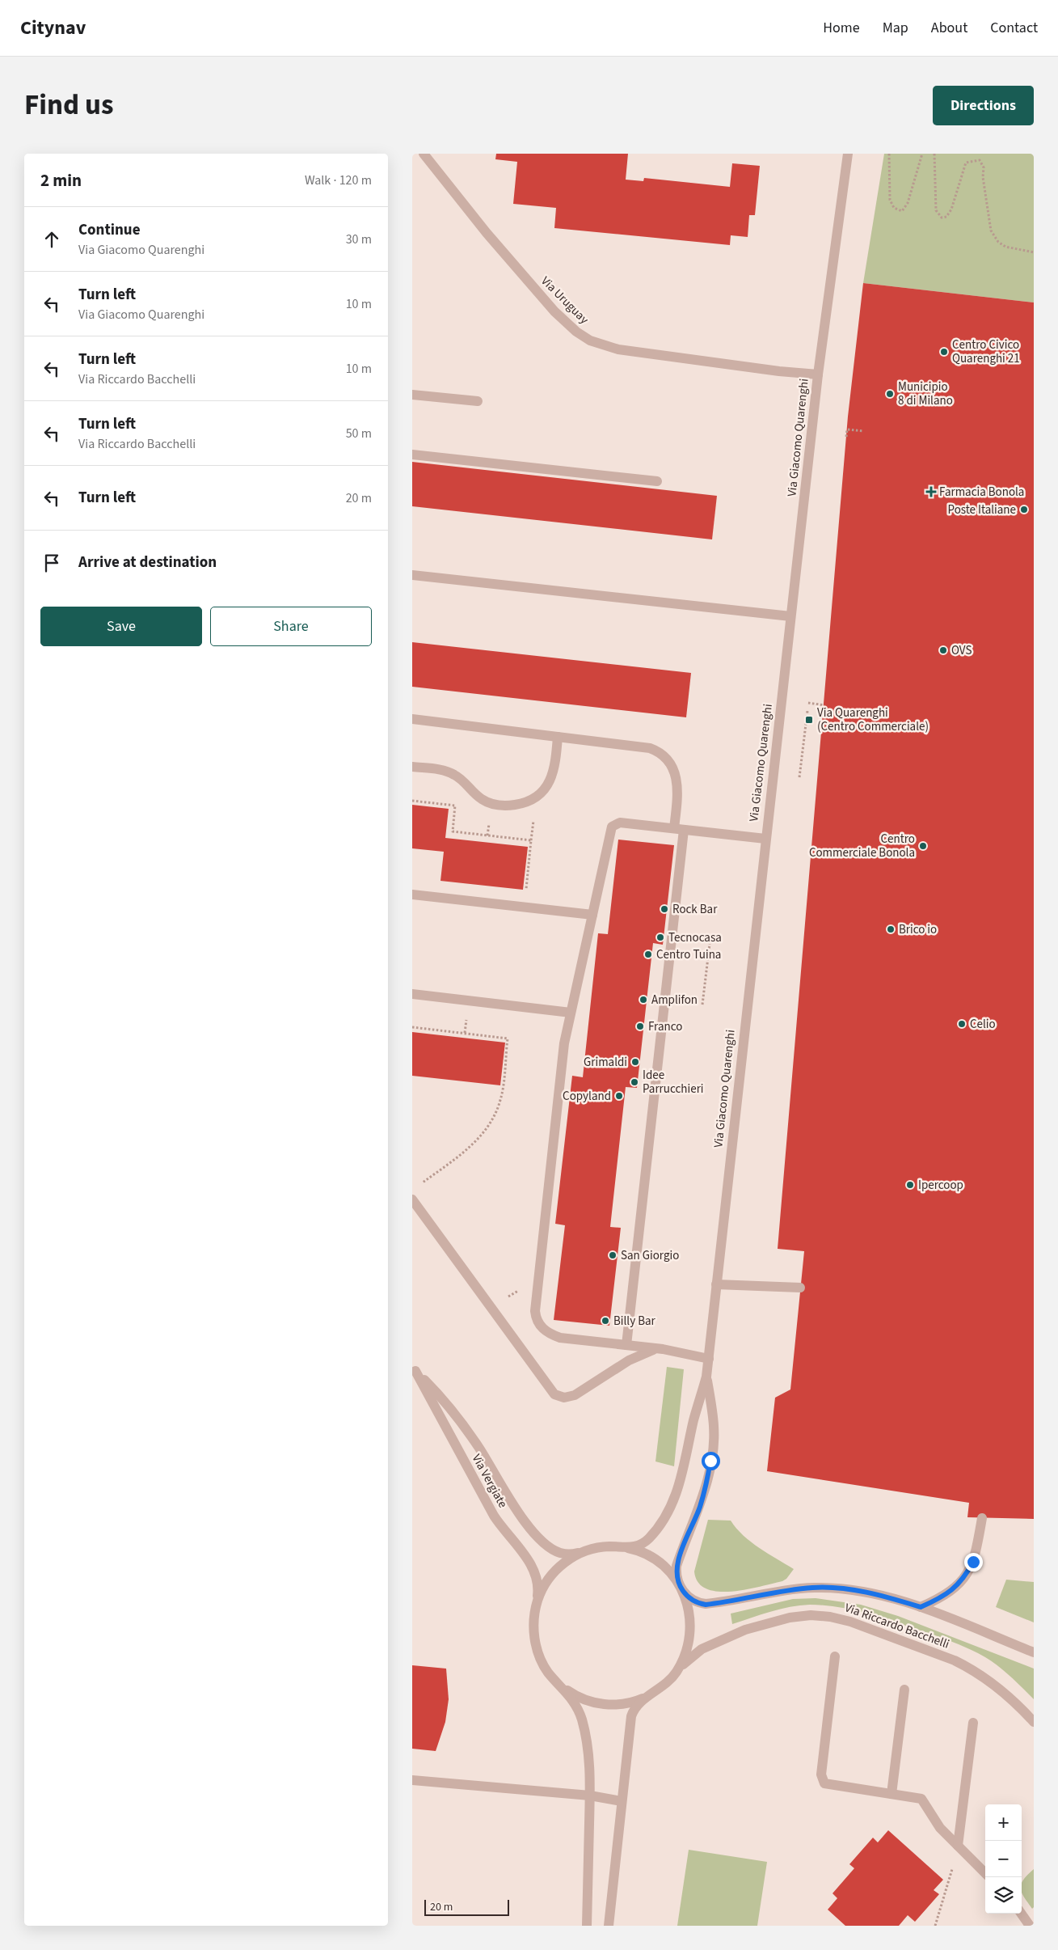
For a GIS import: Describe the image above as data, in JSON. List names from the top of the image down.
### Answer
{
  "streets": {
    "street": [
      "Via Uruguay",
      "Via Giacomo Quarenghi",
      "Via Vergiate",
      "Via Riccardo Bacchelli"
    ]
  },
  "crossings": [
    ["Via Uruguay", "Via Giacomo Quarenghi"],
    ["Via Giacomo Quarenghi", "Via Vergiate"],
    ["Via Giacomo Quarenghi", "Via Riccardo Bacchelli"]
  ],
  "places": {
    "other": [
      "Centro Civico Quarenghi 21",
      "Municipio 8 di Milano",
      "Poste Italiane",
      "OVS",
      "Centro Commerciale Bonola",
      "Rock Bar",
      "Brico io",
      "Tecnocasa",
      "Centro Tuina",
      "Amplifon",
      "Celio",
      "Franco",
      "Grimaldi",
      "Idee Parrucchieri",
      "Copyland",
      "Ipercoop",
      "San Giorgio",
      "Billy Bar"
    ],
    "health": ["Farmacia Bonola"],
    "transit": ["Via Quarenghi (Centro Commerciale)"]
  },
  "scale_bar": "20 m",
  "page": {
    "header": "Citynav",
    "nav": [
      "Home",
      "Map",
      "About",
      "Contact"
    ],
    "title": "Find us",
    "buttons": [
      "Directions",
      ["Save", "Share"]
    ],
    "heading": ["2 min", "Walk · 120 m"],
    "list": [
      ["Continue", "Via Giacomo Quarenghi", "30 m"],
      ["Turn left", "Via Giacomo Quarenghi", "10 m"],
      ["Turn left", "Via Riccardo Bacchelli", "10 m"],
      ["Turn left", "Via Riccardo Bacchelli", "50 m"],
      ["Turn left", "20 m"],
      "Arrive at destination"
    ],
    "map_buttons": ["+", "−"],
    "scale": "20 m"
  }
}
